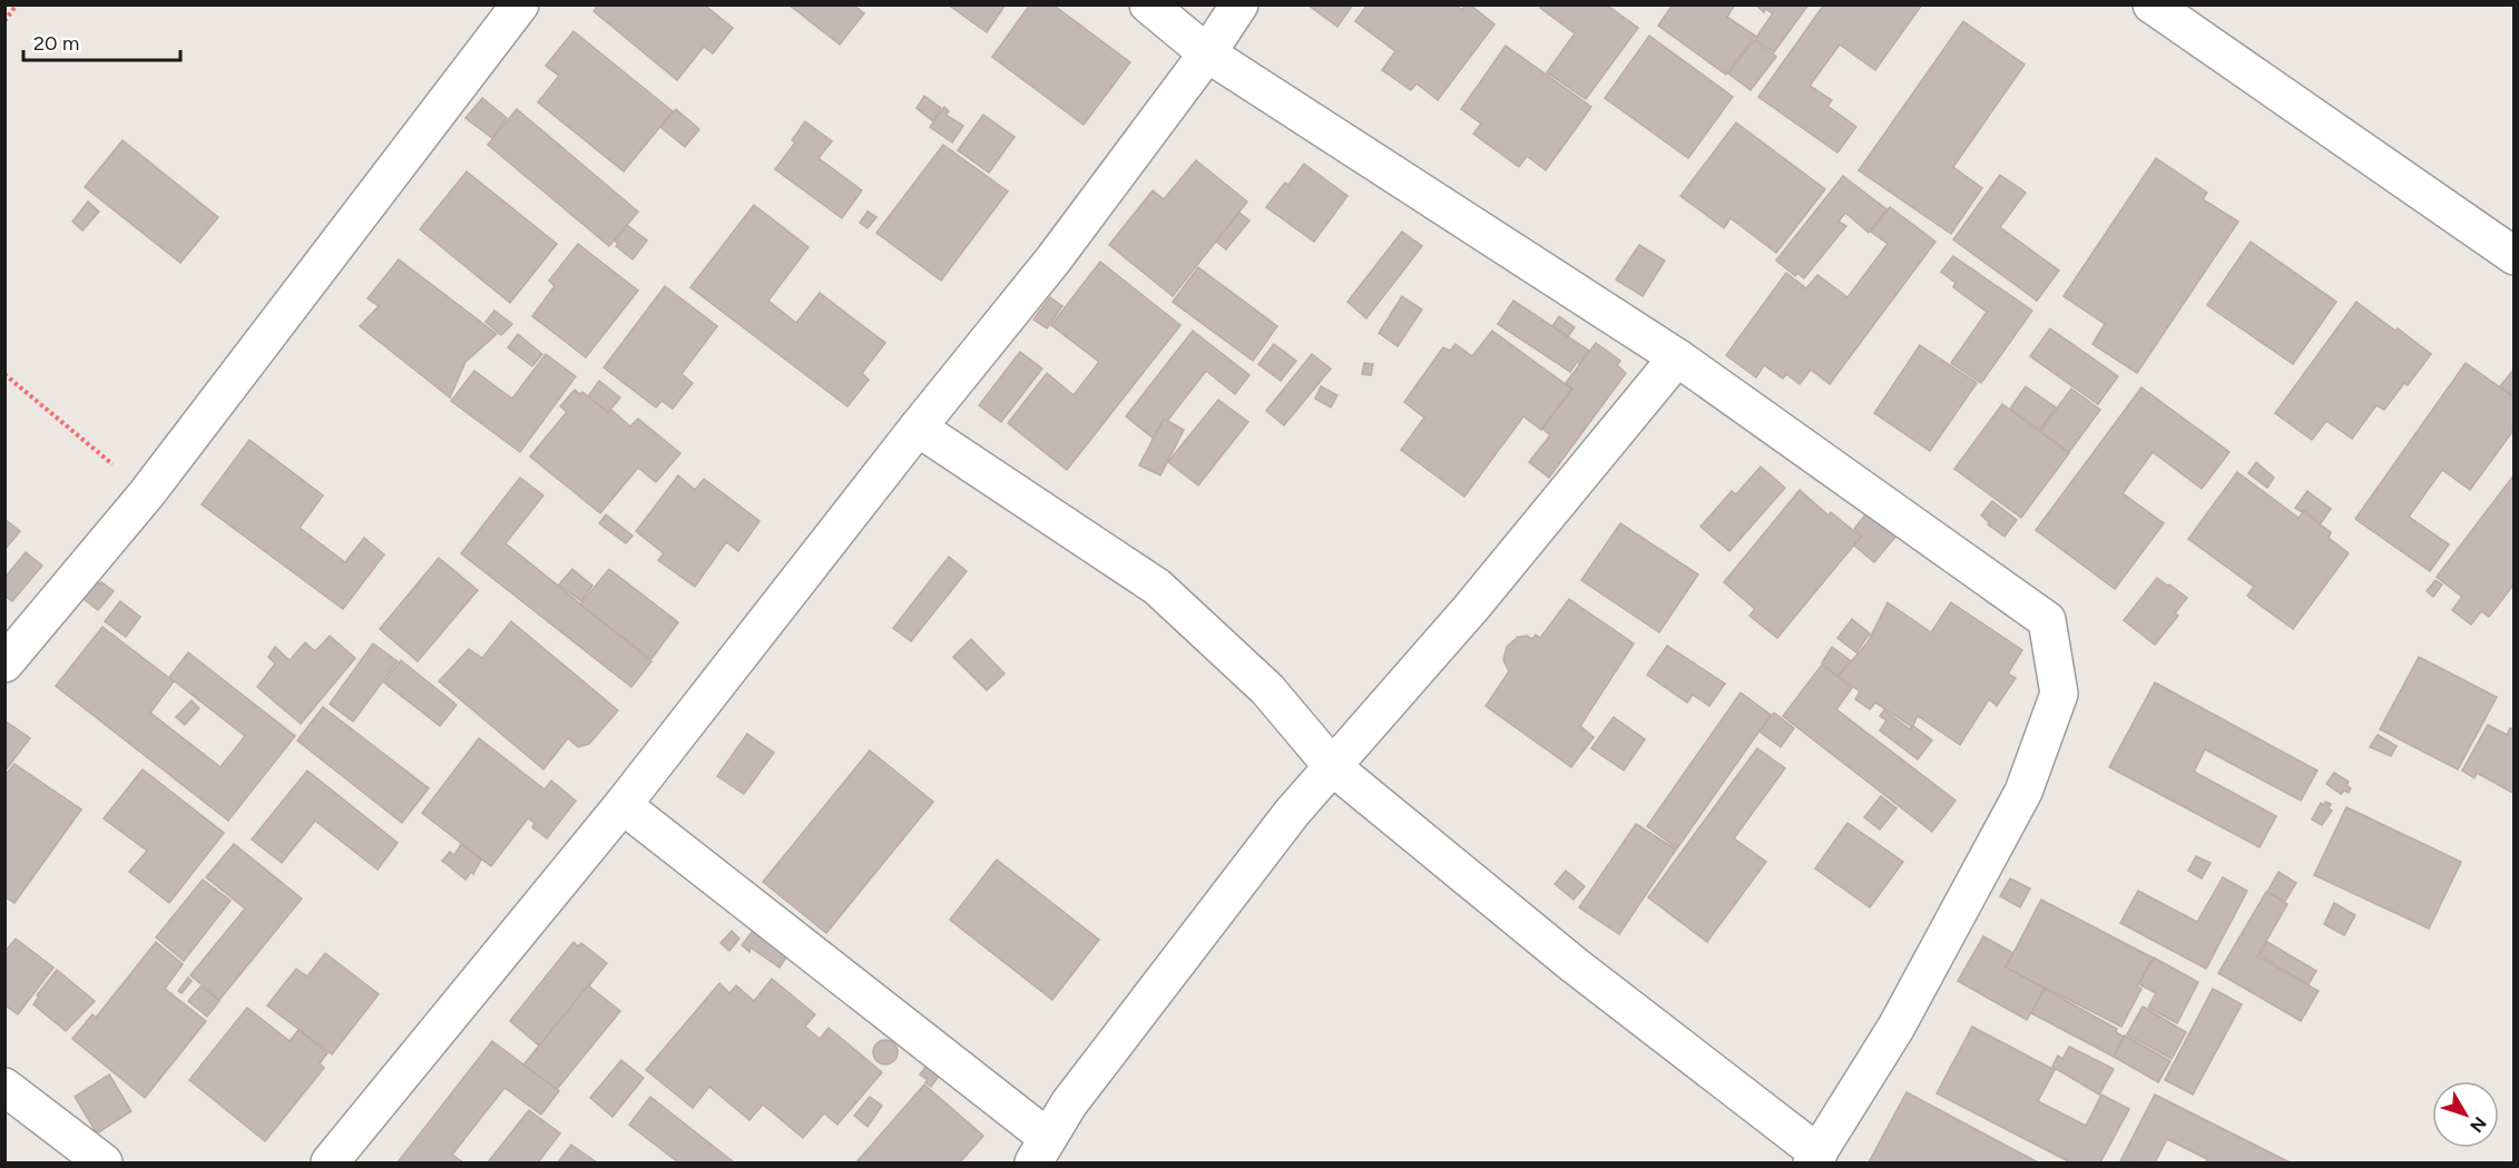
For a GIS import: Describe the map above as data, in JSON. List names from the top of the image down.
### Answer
{
  "scale_bar": "20 m",
  "north": "bottom right"
}
